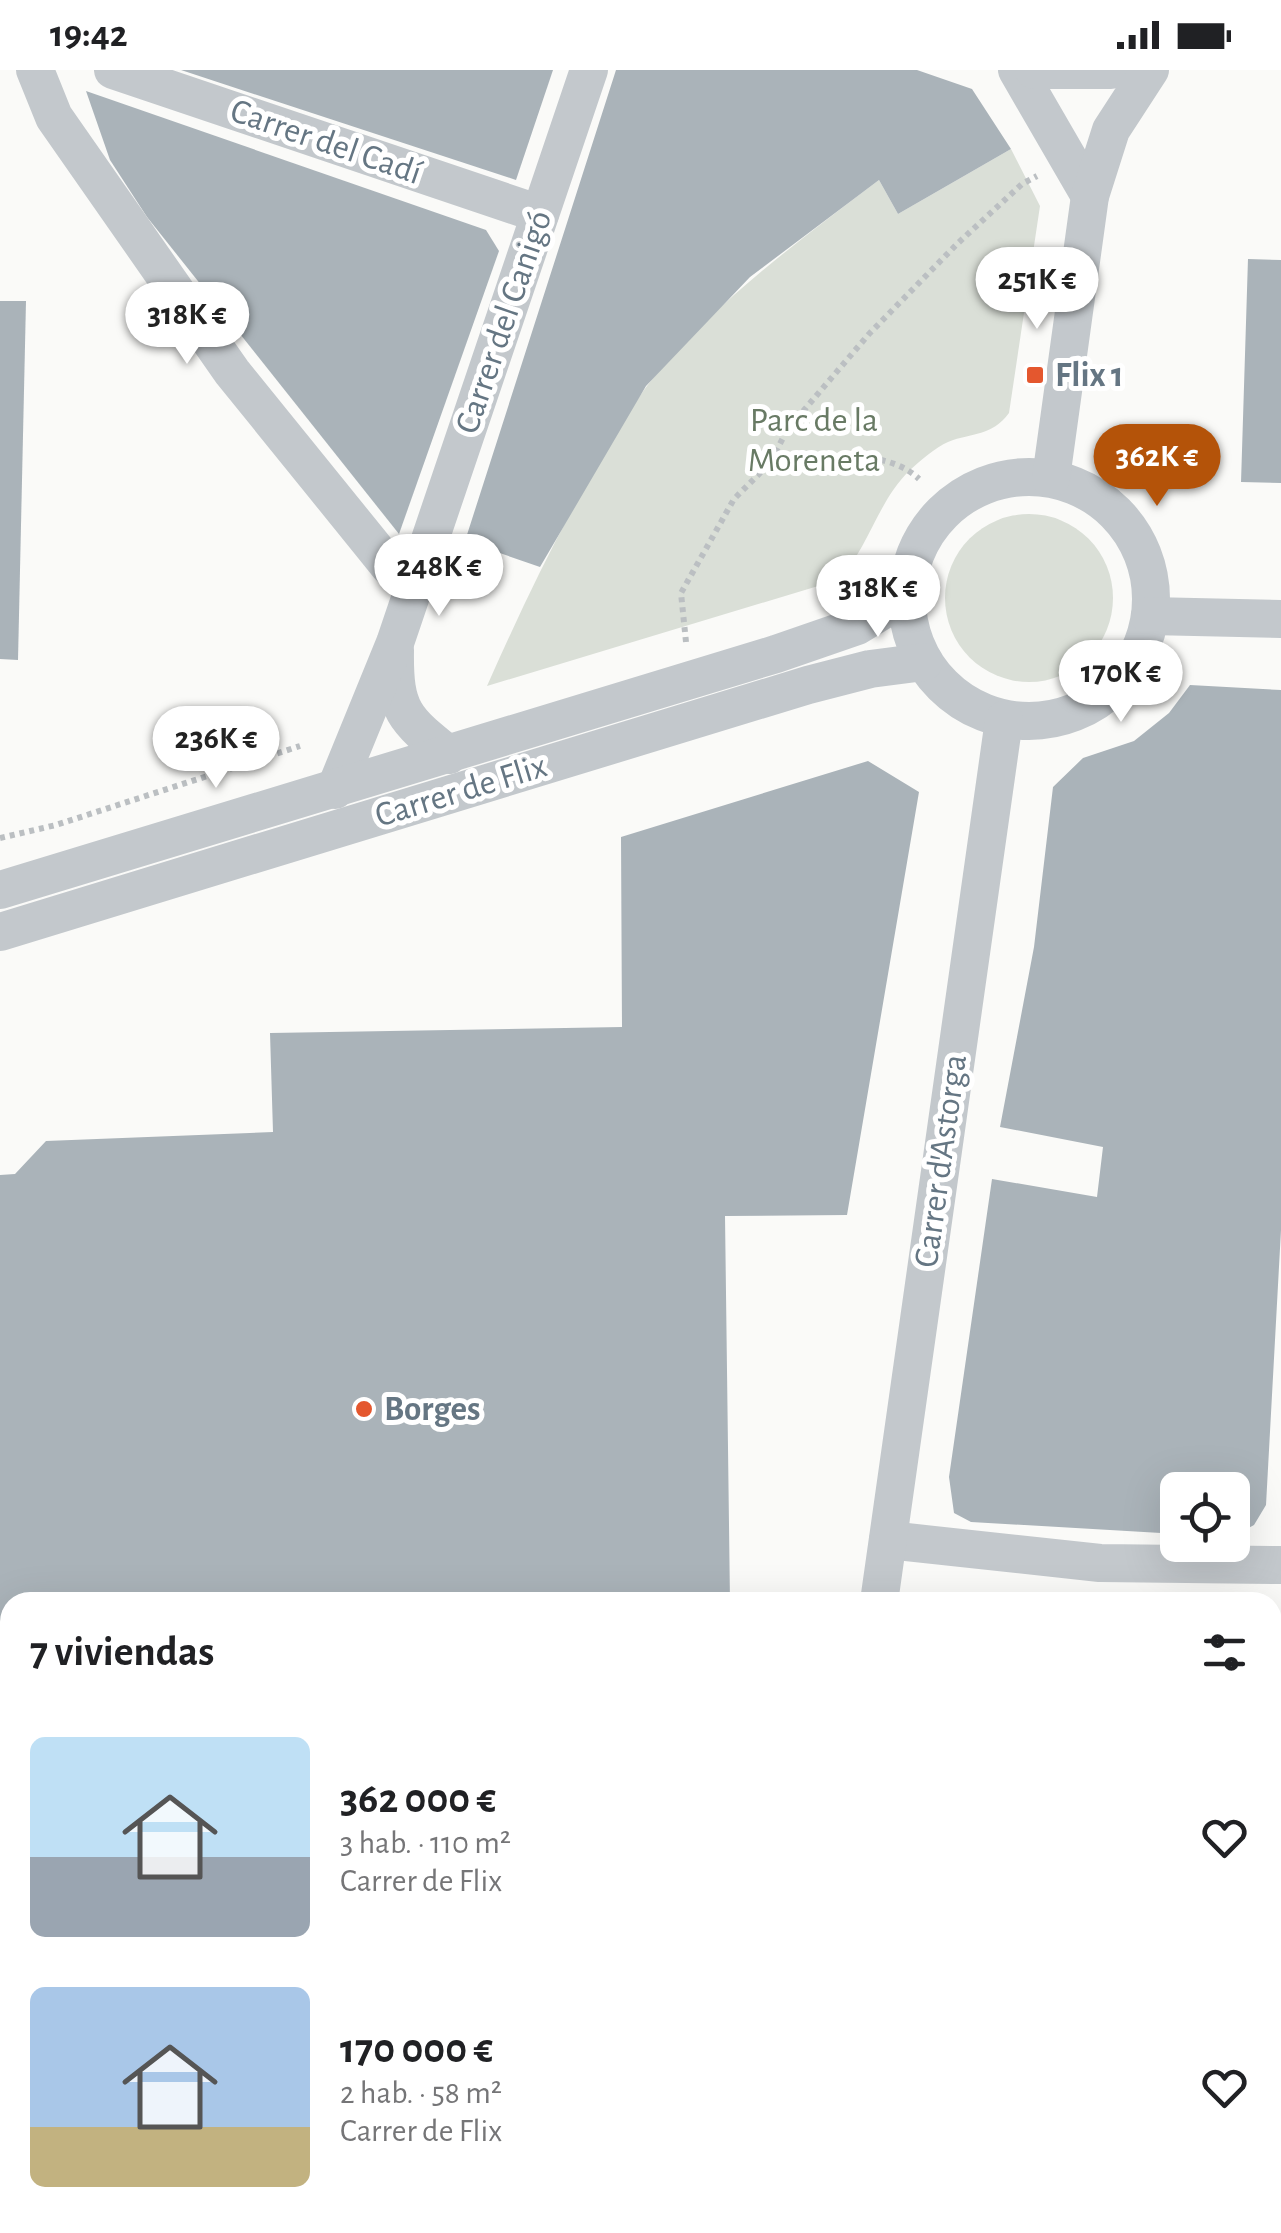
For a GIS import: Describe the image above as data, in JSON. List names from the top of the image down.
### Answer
{
  "streets": {
    "street": [
      "Carrer del Cadí",
      "Carrer del Canigó",
      "Carrer de Flix",
      "Carrer d'Astorga"
    ]
  },
  "crossings": [
    ["Carrer del Cadí", "Carrer del Canigó"],
    ["Carrer del Canigó", "Carrer de Flix"],
    ["Carrer de Flix", "Carrer d'Astorga"]
  ],
  "parks": ["Parc de la Moreneta"],
  "places": {
    "transit": ["Flix 1"],
    "other": ["Borges"]
  },
  "page": {
    "status": "19:42",
    "price": [
      "251K €",
      "318K €",
      "362K €",
      "248K €",
      "318K €",
      "170K €",
      "236K €"
    ],
    "heading": "7 viviendas",
    "list": [
      {
        "name": "362 000 €",
        "note": "3 hab. · 110 m² · Carrer de Flix"
      },
      {
        "name": "170 000 €",
        "note": "2 hab. · 58 m² · Carrer de Flix"
      }
    ]
  }
}
